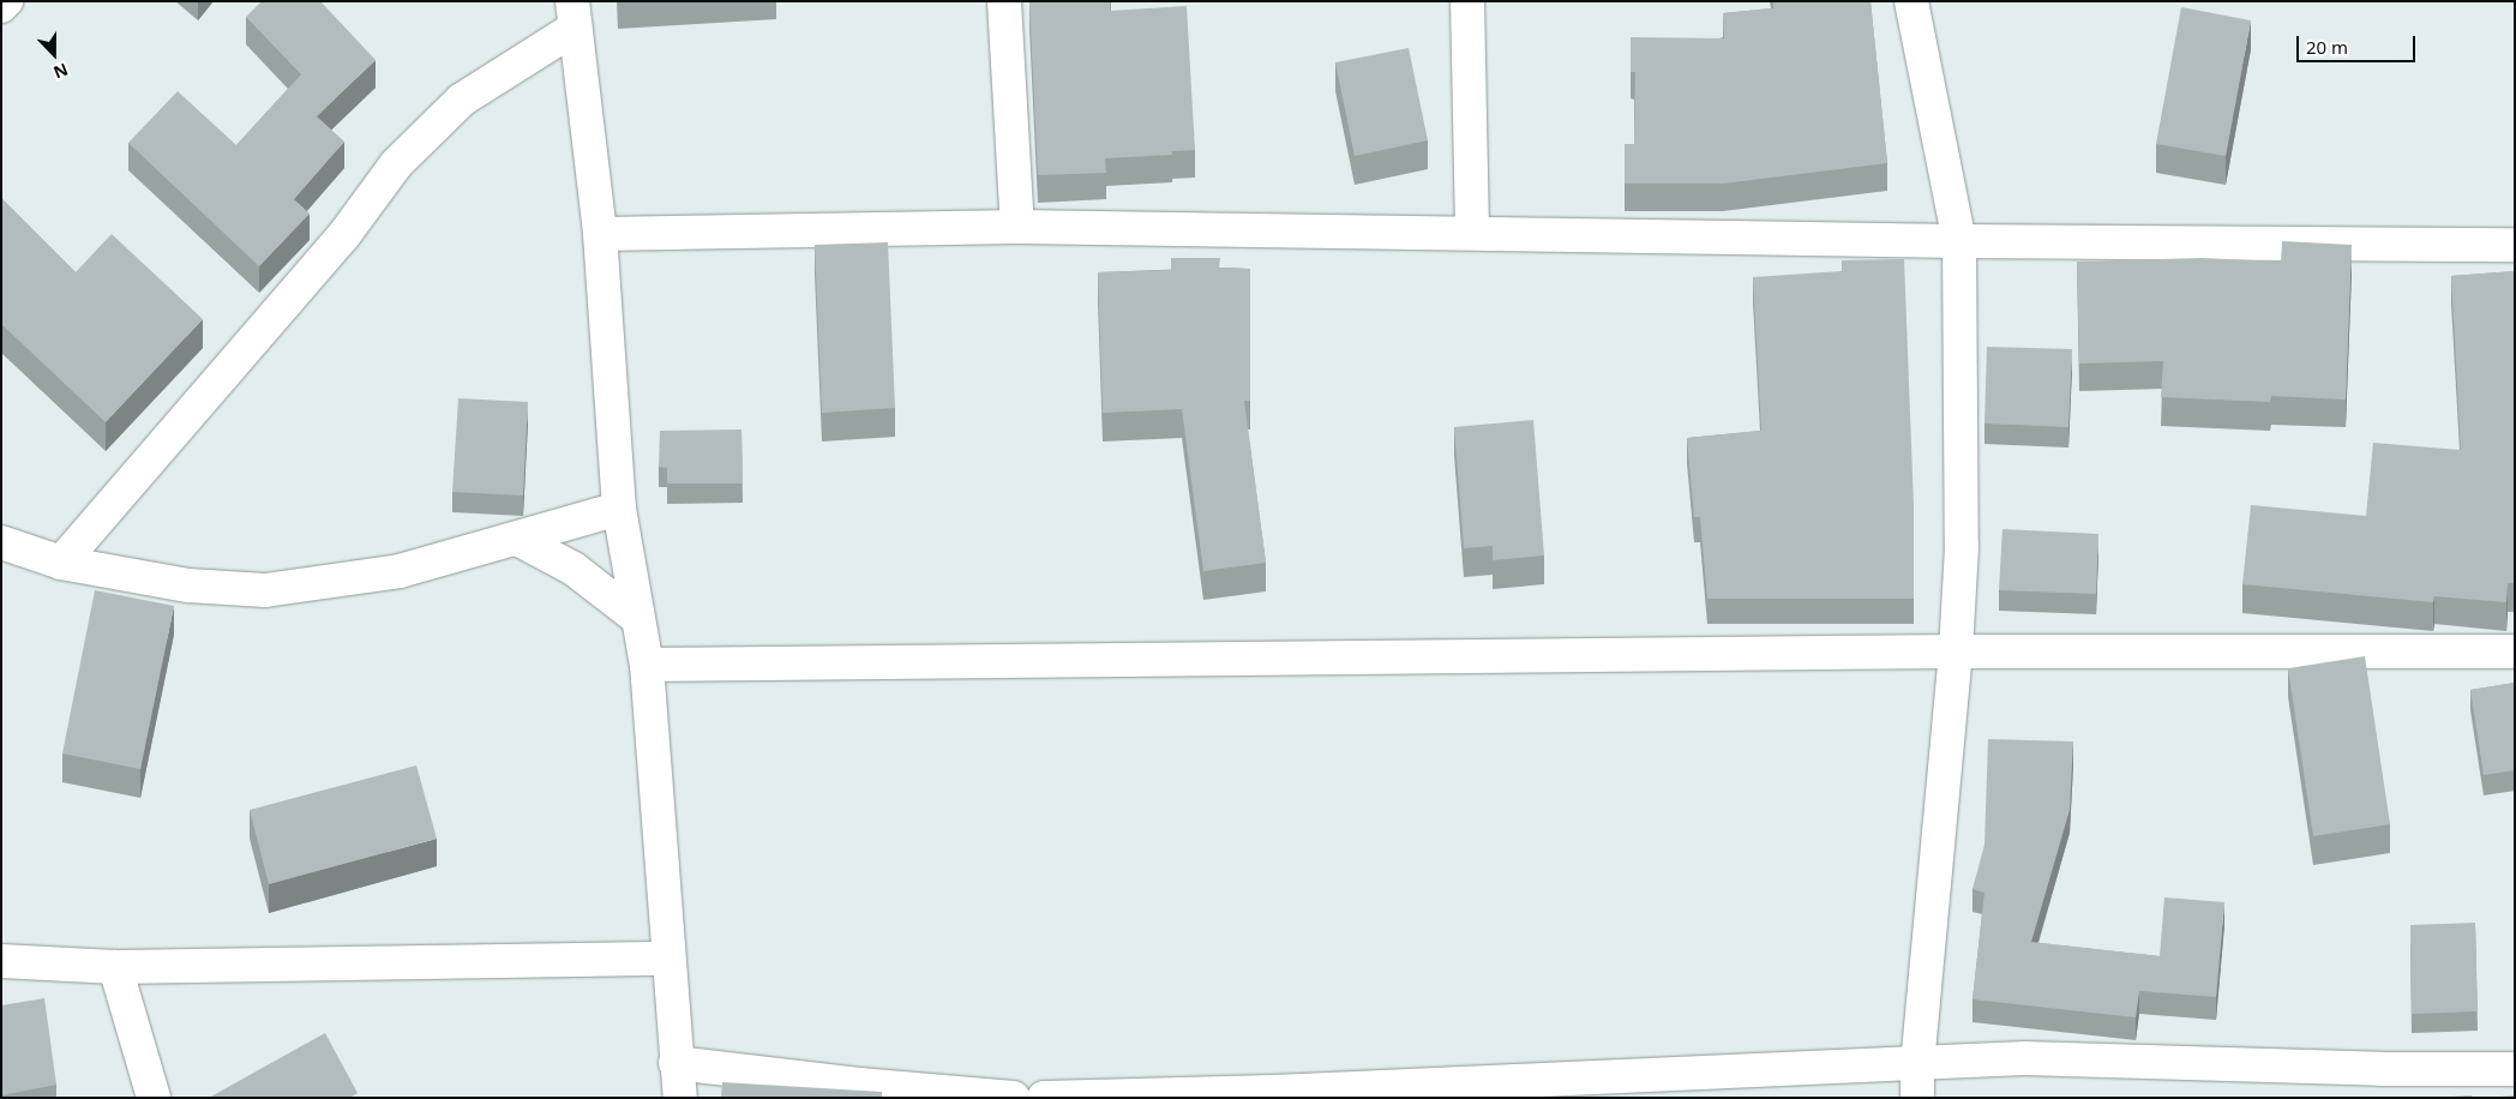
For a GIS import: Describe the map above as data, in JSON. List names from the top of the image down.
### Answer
{
  "scale_bar": "20 m",
  "north": "bottom"
}
